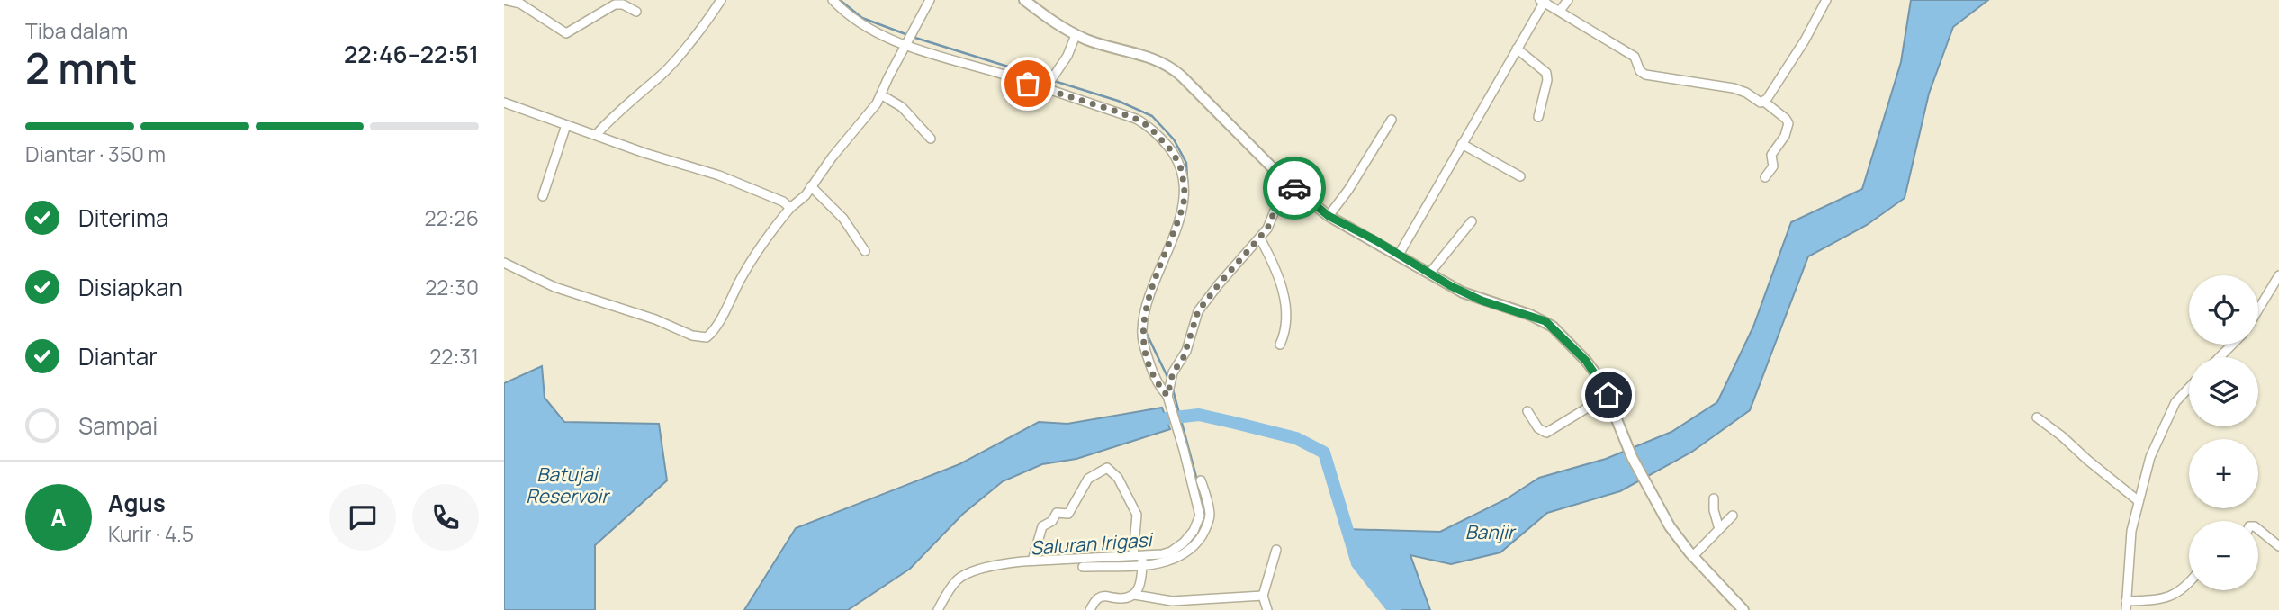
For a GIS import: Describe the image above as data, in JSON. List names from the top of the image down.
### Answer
{
  "water": ["Batujai Reservoir", "Banjir", "Saluran Irigasi"],
  "page": {
    "heading": ["2 mnt", "Tiba dalam", "22:46–22:51"],
    "panel": ["Agus", "Kurir · 4.5"],
    "bar": "Diantar · 350 m",
    "list": [
      ["Diterima", "22:26"],
      ["Disiapkan", "22:30"],
      ["Diantar", "22:31"],
      "Sampai"
    ],
    "map_buttons": ["+", "−"],
    "round": "A"
  }
}
